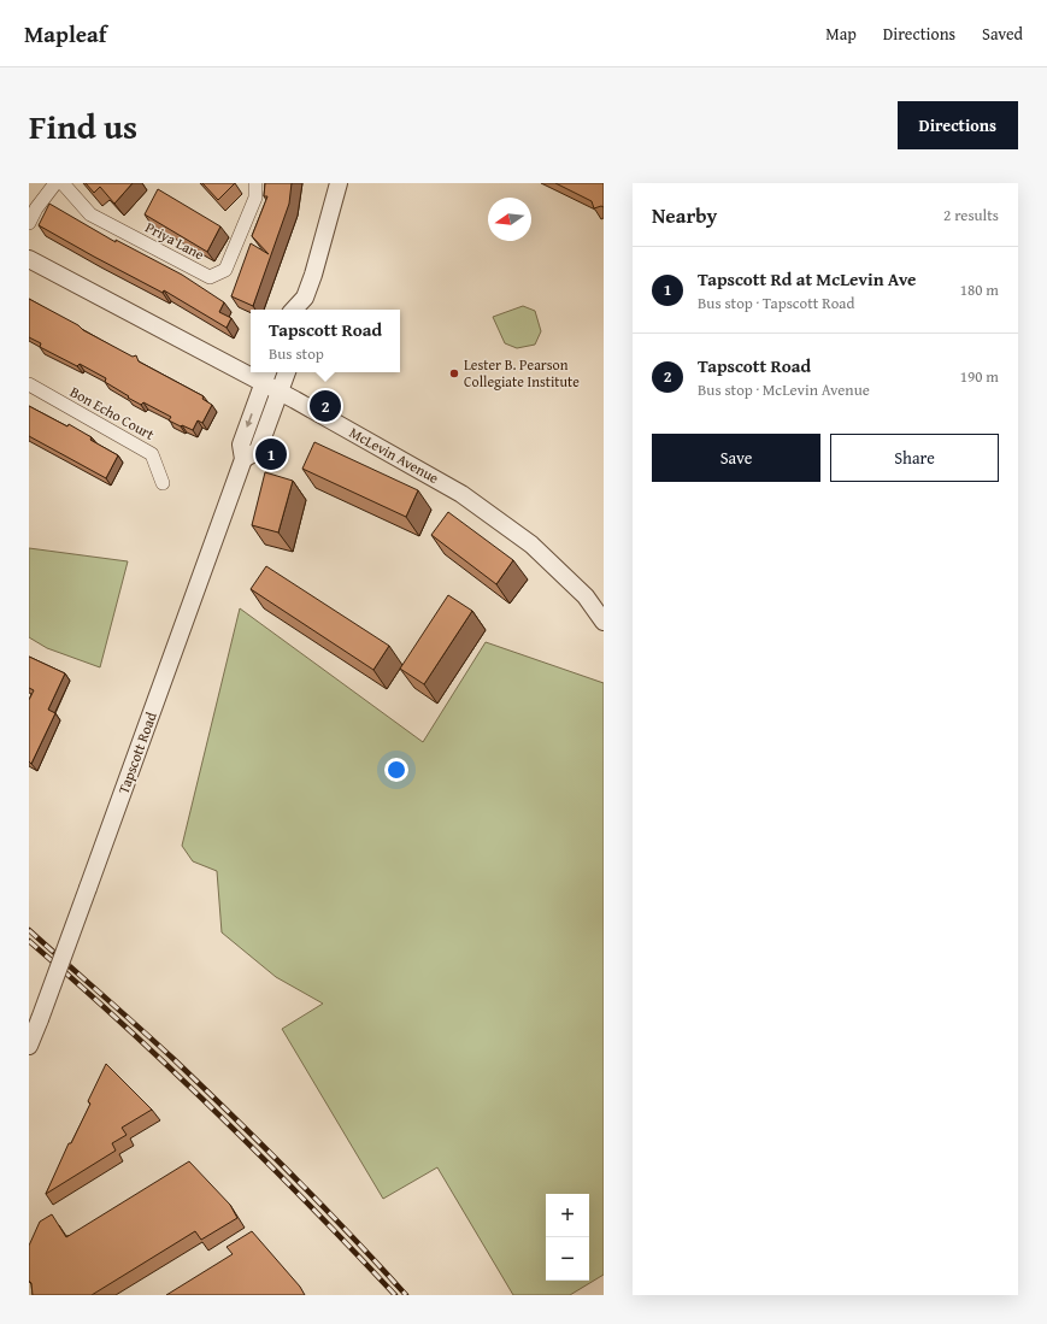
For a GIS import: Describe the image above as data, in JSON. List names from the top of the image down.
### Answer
{
  "streets": {
    "street": [
      "Priya Lane",
      "Bon Echo Court",
      "McLevin Avenue",
      "Tapscott Road"
    ]
  },
  "crossings": [
    ["McLevin Avenue", "Tapscott Road"]
  ],
  "places": ["Lester B. Pearson Collegiate Institute"],
  "north": "left",
  "page": {
    "header": "Mapleaf",
    "nav": ["Map", "Directions", "Saved"],
    "title": "Find us",
    "buttons": [
      "Directions",
      ["Save", "Share"]
    ],
    "heading": ["Nearby", "2 results"],
    "list": [
      {
        "mark": "1",
        "name": "Tapscott Rd at McLevin Ave",
        "note": "Bus stop · Tapscott Road",
        "value": "180 m"
      },
      {
        "mark": "2",
        "name": "Tapscott Road",
        "note": "Bus stop · McLevin Avenue",
        "value": "190 m"
      }
    ],
    "popup": ["Tapscott Road", "Bus stop"],
    "pins": ["2", "1"],
    "map_buttons": ["+", "−"]
  }
}
